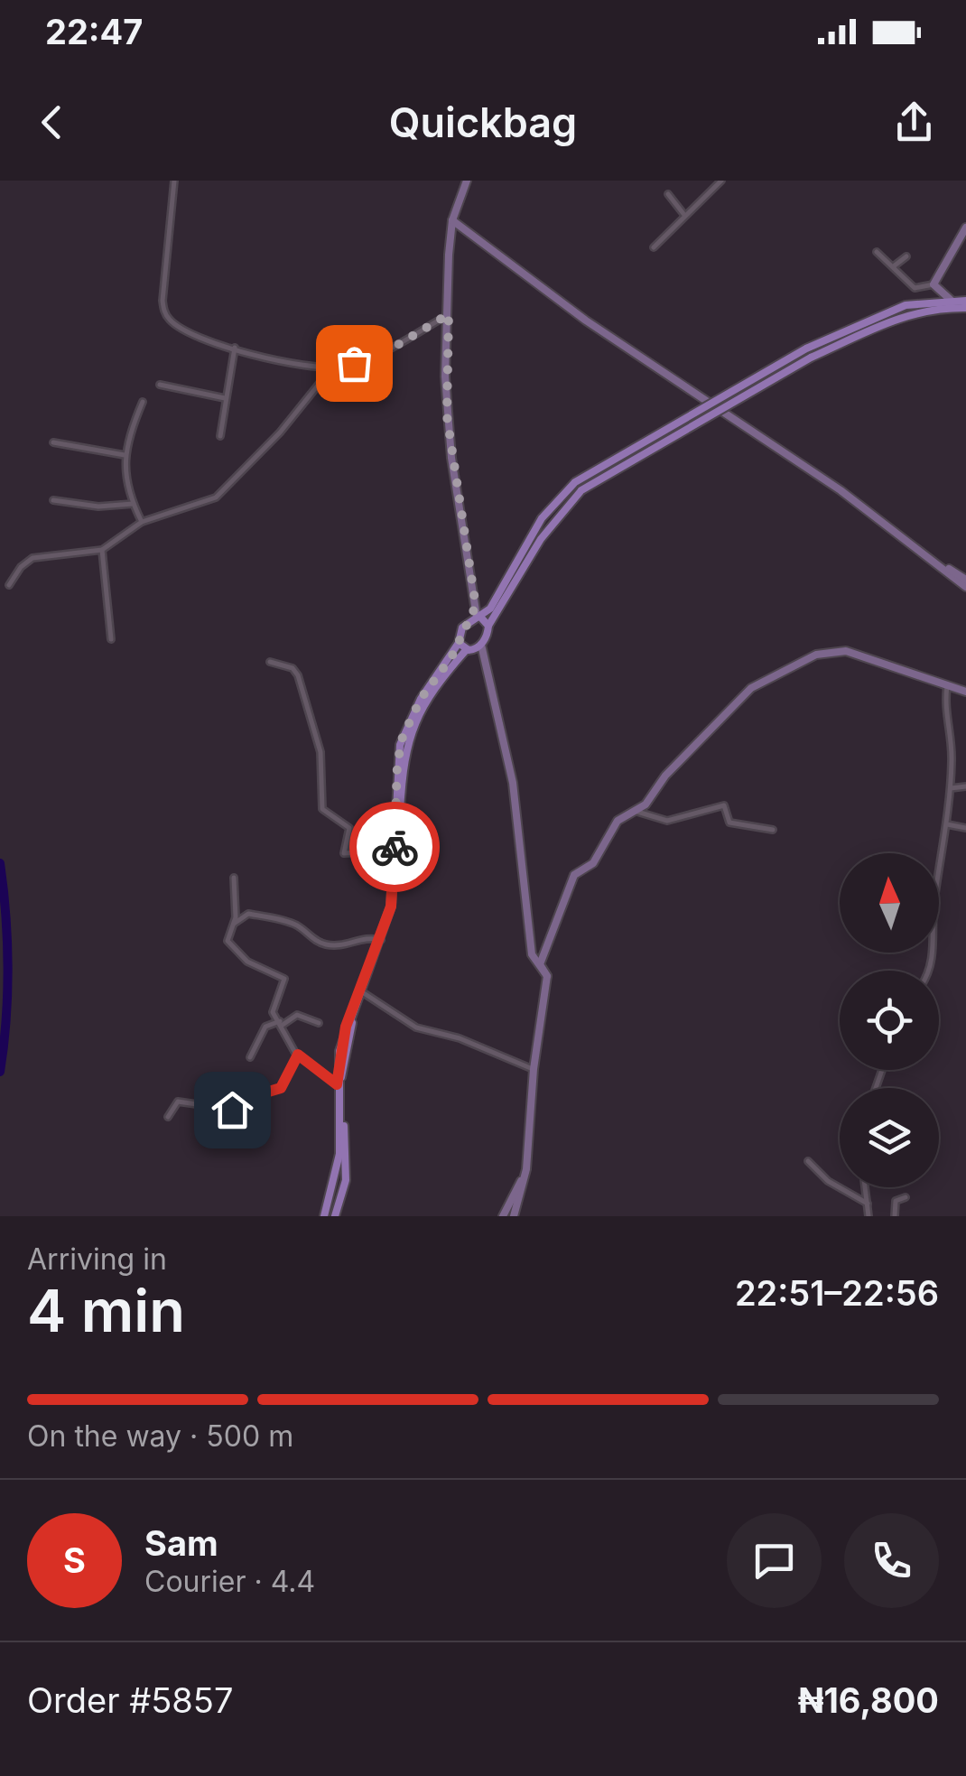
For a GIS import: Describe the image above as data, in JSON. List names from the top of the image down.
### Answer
{
  "north": "top",
  "page": {
    "status": "22:47",
    "header": "Quickbag",
    "heading": ["4 min", "Arriving in", "22:51–22:56"],
    "panel": [
      "Sam",
      "Courier · 4.4",
      "Order #5857",
      "₦16,800"
    ],
    "bar": "On the way · 500 m",
    "round": "S"
  }
}
